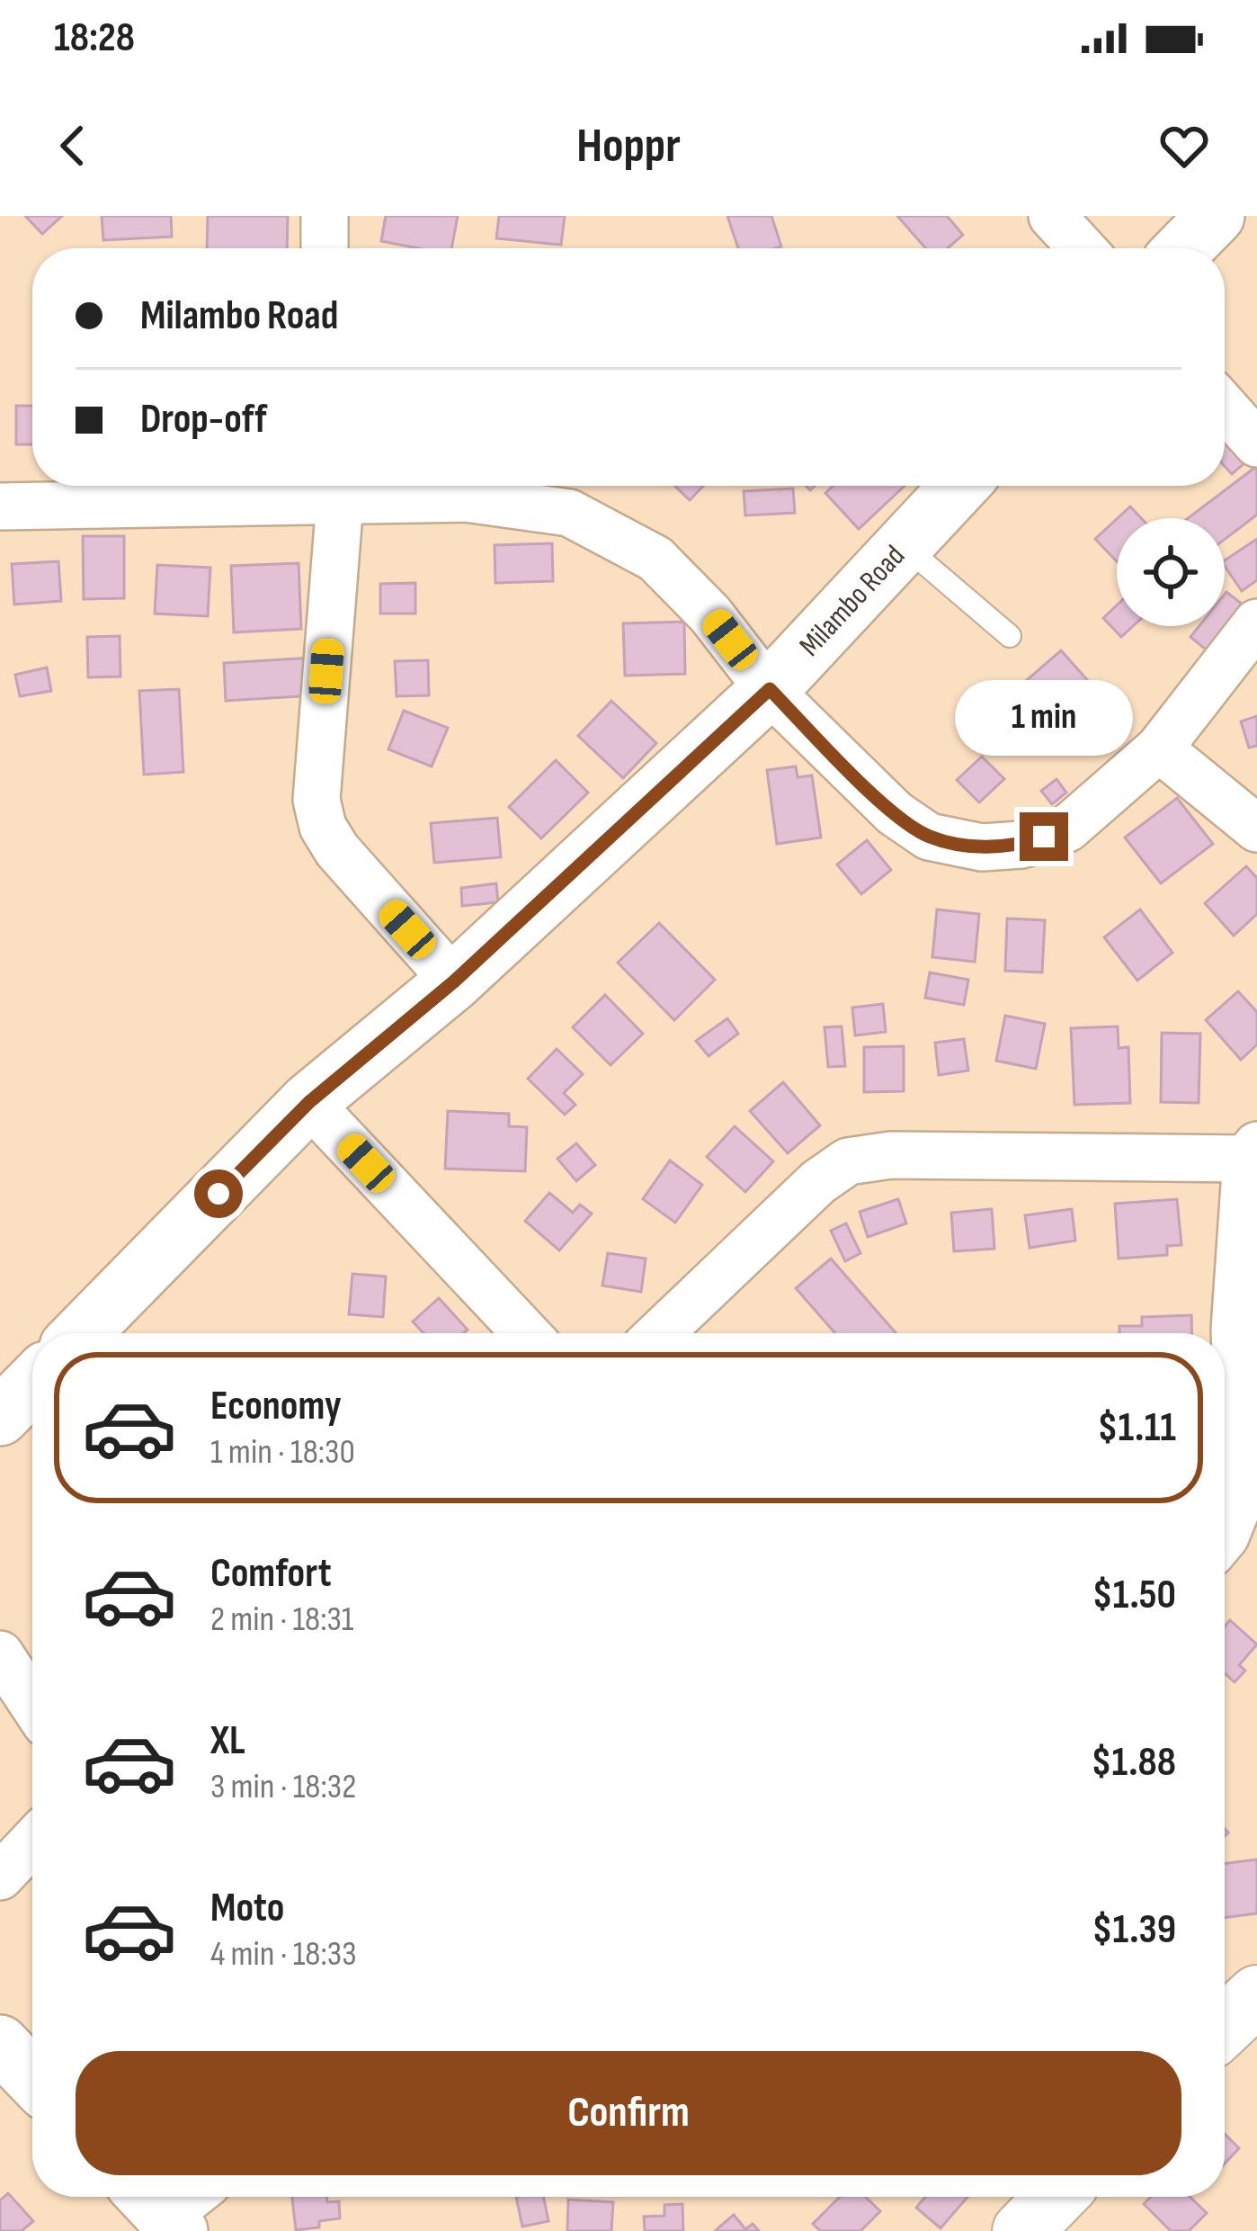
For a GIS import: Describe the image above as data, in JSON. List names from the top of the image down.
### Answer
{
  "streets": {
    "street": ["Milambo Road"]
  },
  "page": {
    "status": "18:28",
    "header": "Hoppr",
    "banner": ["Milambo Road", "Drop-off"],
    "bubble": "1 min",
    "list": [
      {
        "name": "Economy",
        "note": "1 min · 18:30",
        "value": "$1.11"
      },
      {
        "name": "Comfort",
        "note": "2 min · 18:31",
        "value": "$1.50"
      },
      {
        "name": "XL",
        "note": "3 min · 18:32",
        "value": "$1.88"
      },
      {
        "name": "Moto",
        "note": "4 min · 18:33",
        "value": "$1.39"
      }
    ],
    "buttons": "Confirm"
  }
}
